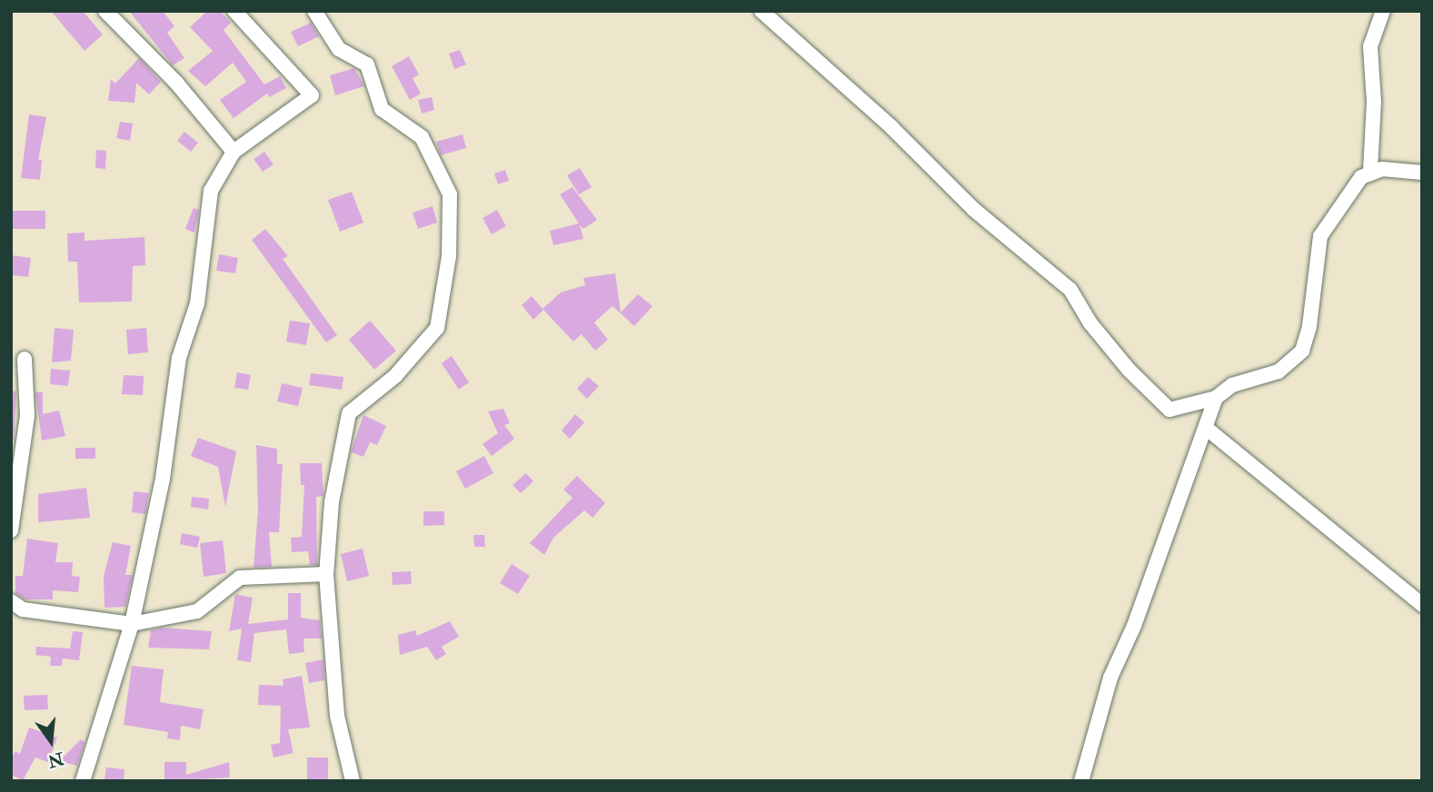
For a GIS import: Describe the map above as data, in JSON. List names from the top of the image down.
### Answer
{
  "north": "bottom"
}
